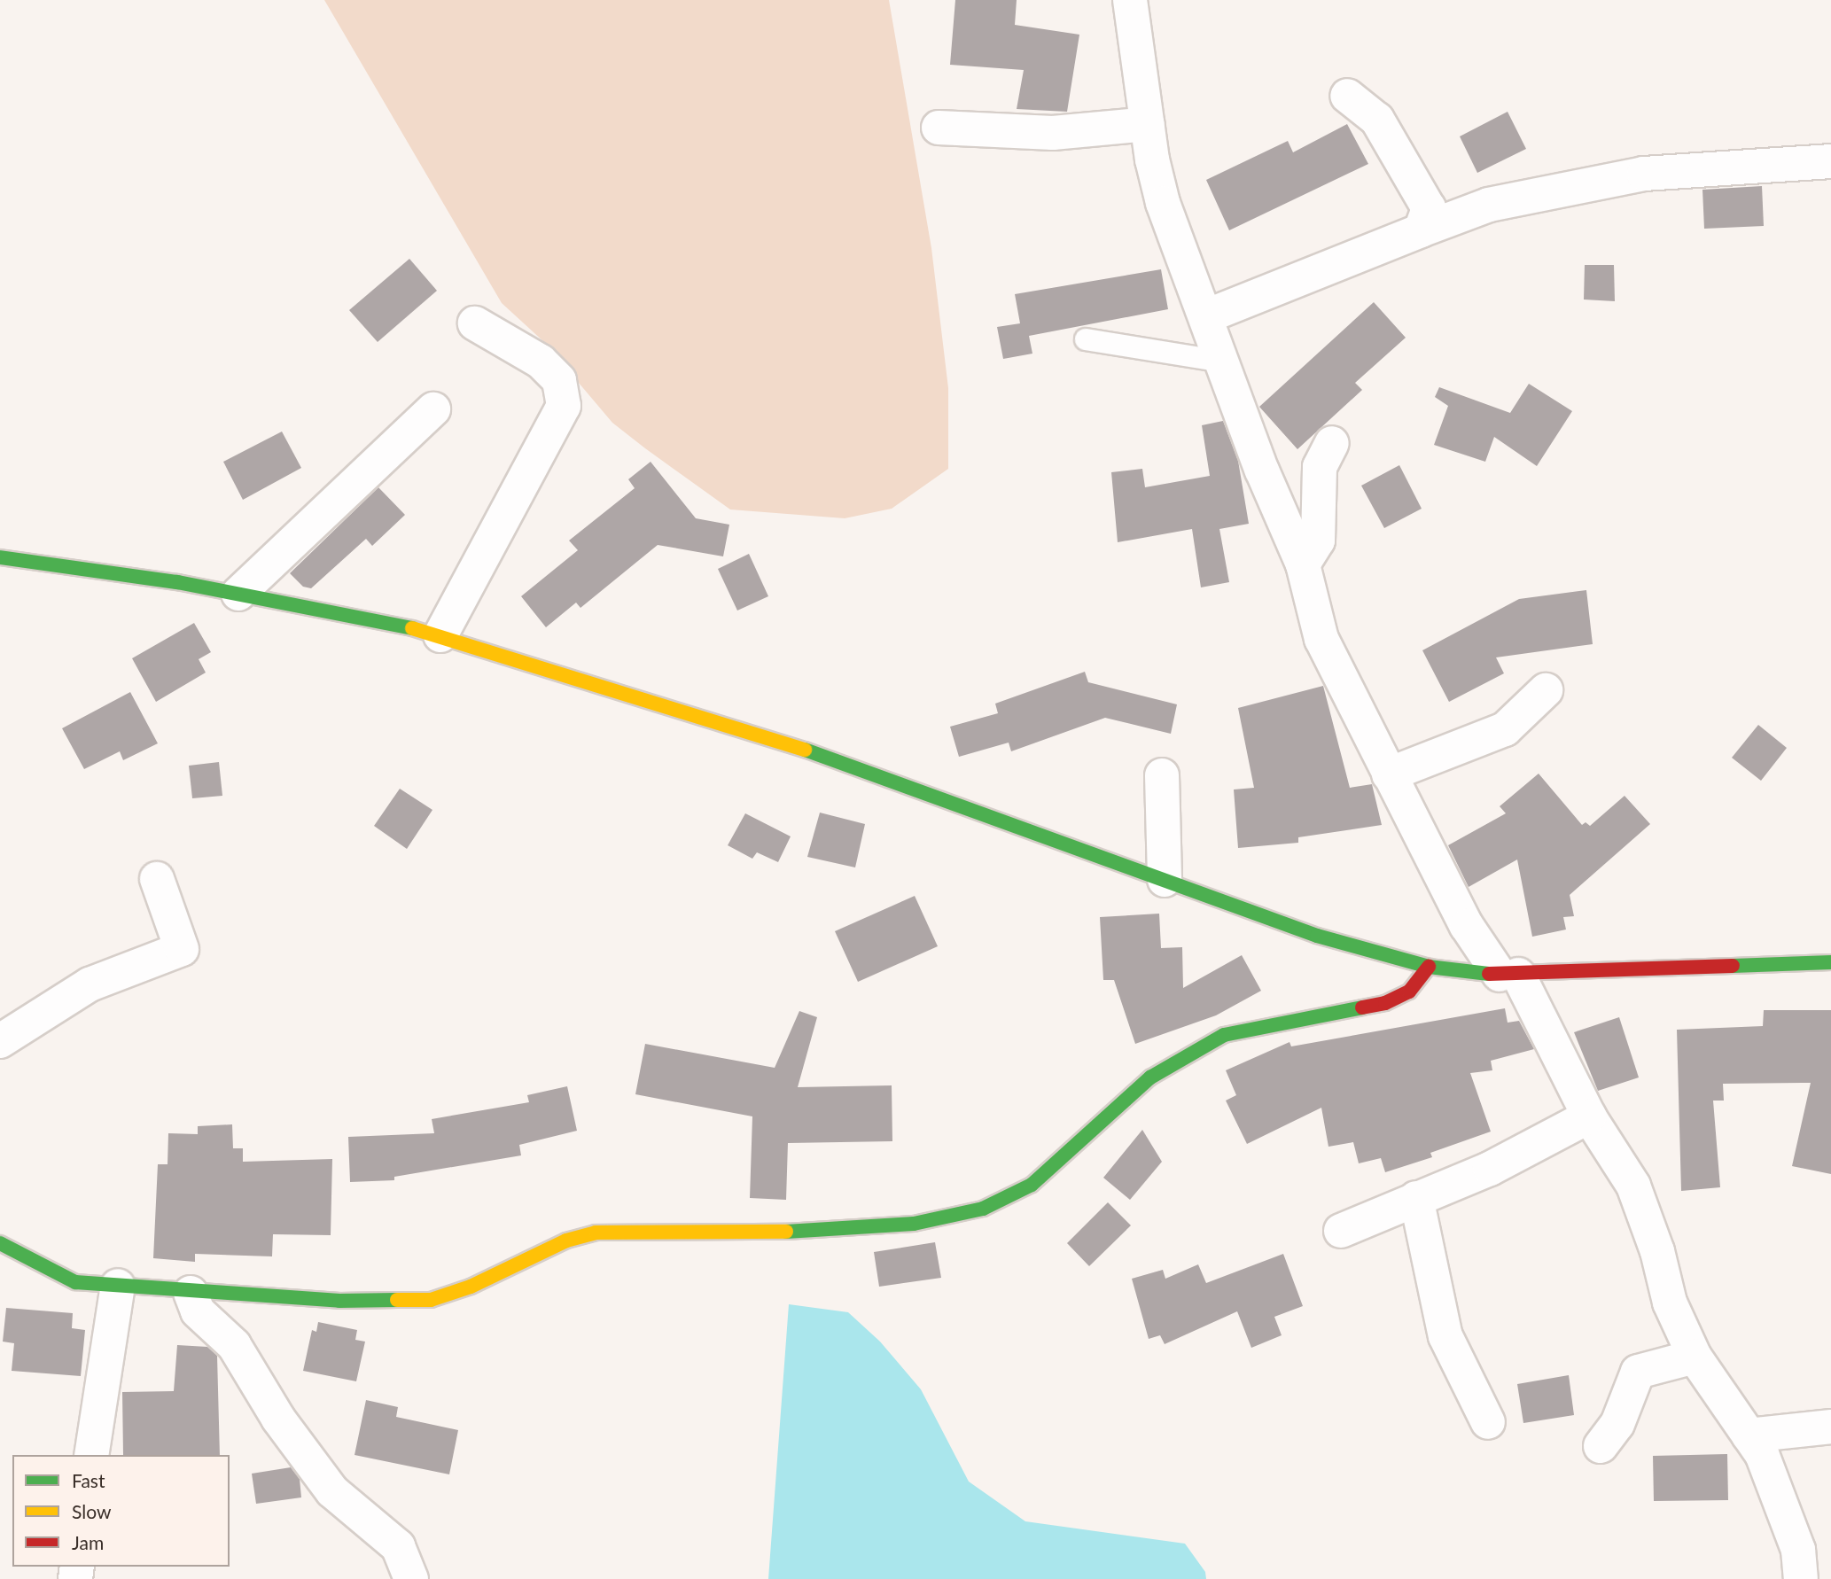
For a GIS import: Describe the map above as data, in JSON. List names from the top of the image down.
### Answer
{
  "legend": ["Fast", "Slow", "Jam"]
}
